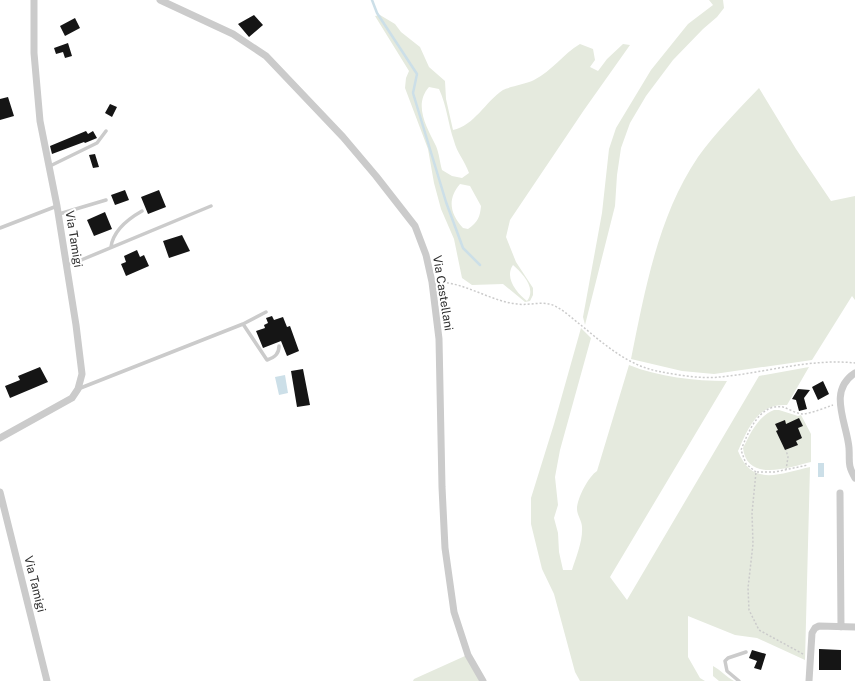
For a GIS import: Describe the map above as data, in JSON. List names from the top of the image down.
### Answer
{
  "streets": {
    "street": ["Via Tamigi", "Via Castellani"]
  }
}
